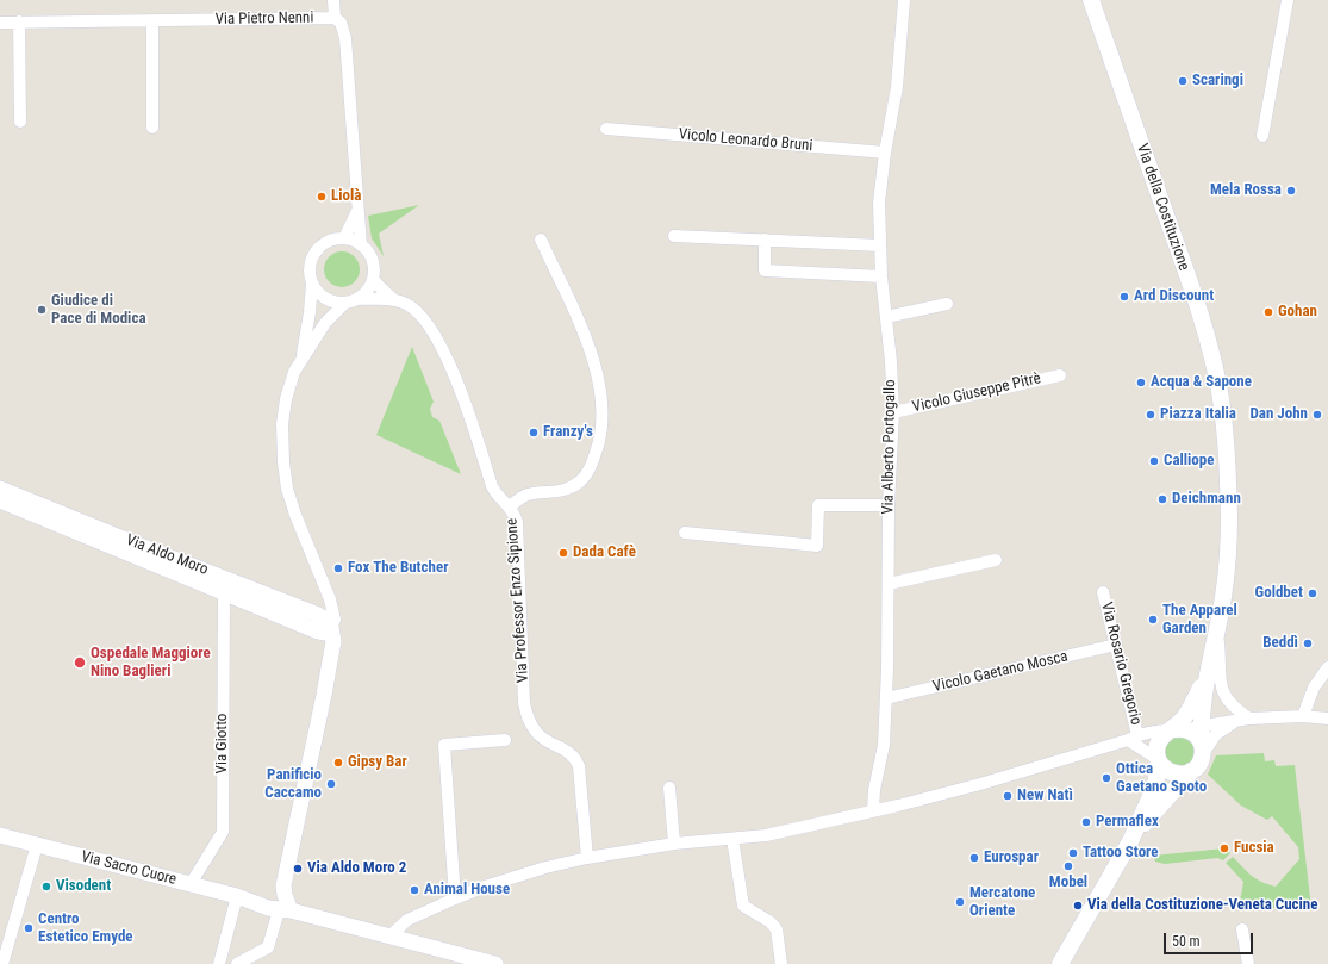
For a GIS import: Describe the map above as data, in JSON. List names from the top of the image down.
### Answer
{
  "streets": {
    "main road": ["Via della Costituzione"],
    "street": [
      "Via Pietro Nenni",
      "Vicolo Leonardo Bruni",
      "Vicolo Giuseppe Pitrè",
      "Via Alberto Portogallo",
      "Via Aldo Moro",
      "Via Professor Enzo Sipione",
      "Via Rosario Gregorio",
      "Vicolo Gaetano Mosca",
      "Via Giotto",
      "Via Sacro Cuore"
    ]
  },
  "crossings": [
    ["Vicolo Leonardo Bruni", "Via Alberto Portogallo"],
    ["Vicolo Giuseppe Pitrè", "Via Alberto Portogallo"],
    ["Via Alberto Portogallo", "Vicolo Gaetano Mosca"],
    ["Via Aldo Moro", "Via Giotto"],
    ["Via Rosario Gregorio", "Vicolo Gaetano Mosca"],
    ["Via Giotto", "Via Sacro Cuore"]
  ],
  "places": [
    "Scaringi",
    "Mela Rossa",
    "Liolà",
    "Ard Discount",
    "Giudice di Pace di Modica",
    "Gohan",
    "Acqua & Sapone",
    "Piazza Italia",
    "Dan John",
    "Franzy's",
    "Calliope",
    "Deichmann",
    "Dada Cafè",
    "Fox The Butcher",
    "Goldbet",
    "The Apparel Garden",
    "Beddì",
    "Ospedale Maggiore Nino Baglieri",
    "Gipsy Bar",
    "Ottica Gaetano Spoto",
    "Panificio Caccamo",
    "New Natì",
    "Permaflex",
    "Fucsia",
    "Tattoo Store",
    "Eurospar",
    "Mobel",
    "Via Aldo Moro 2",
    "Visodent",
    "Animal House",
    "Mercatone Oriente",
    "Via della Costituzione-Veneta Cucine",
    "Centro Estetico Emyde"
  ],
  "scale_bar": "50 m"
}
